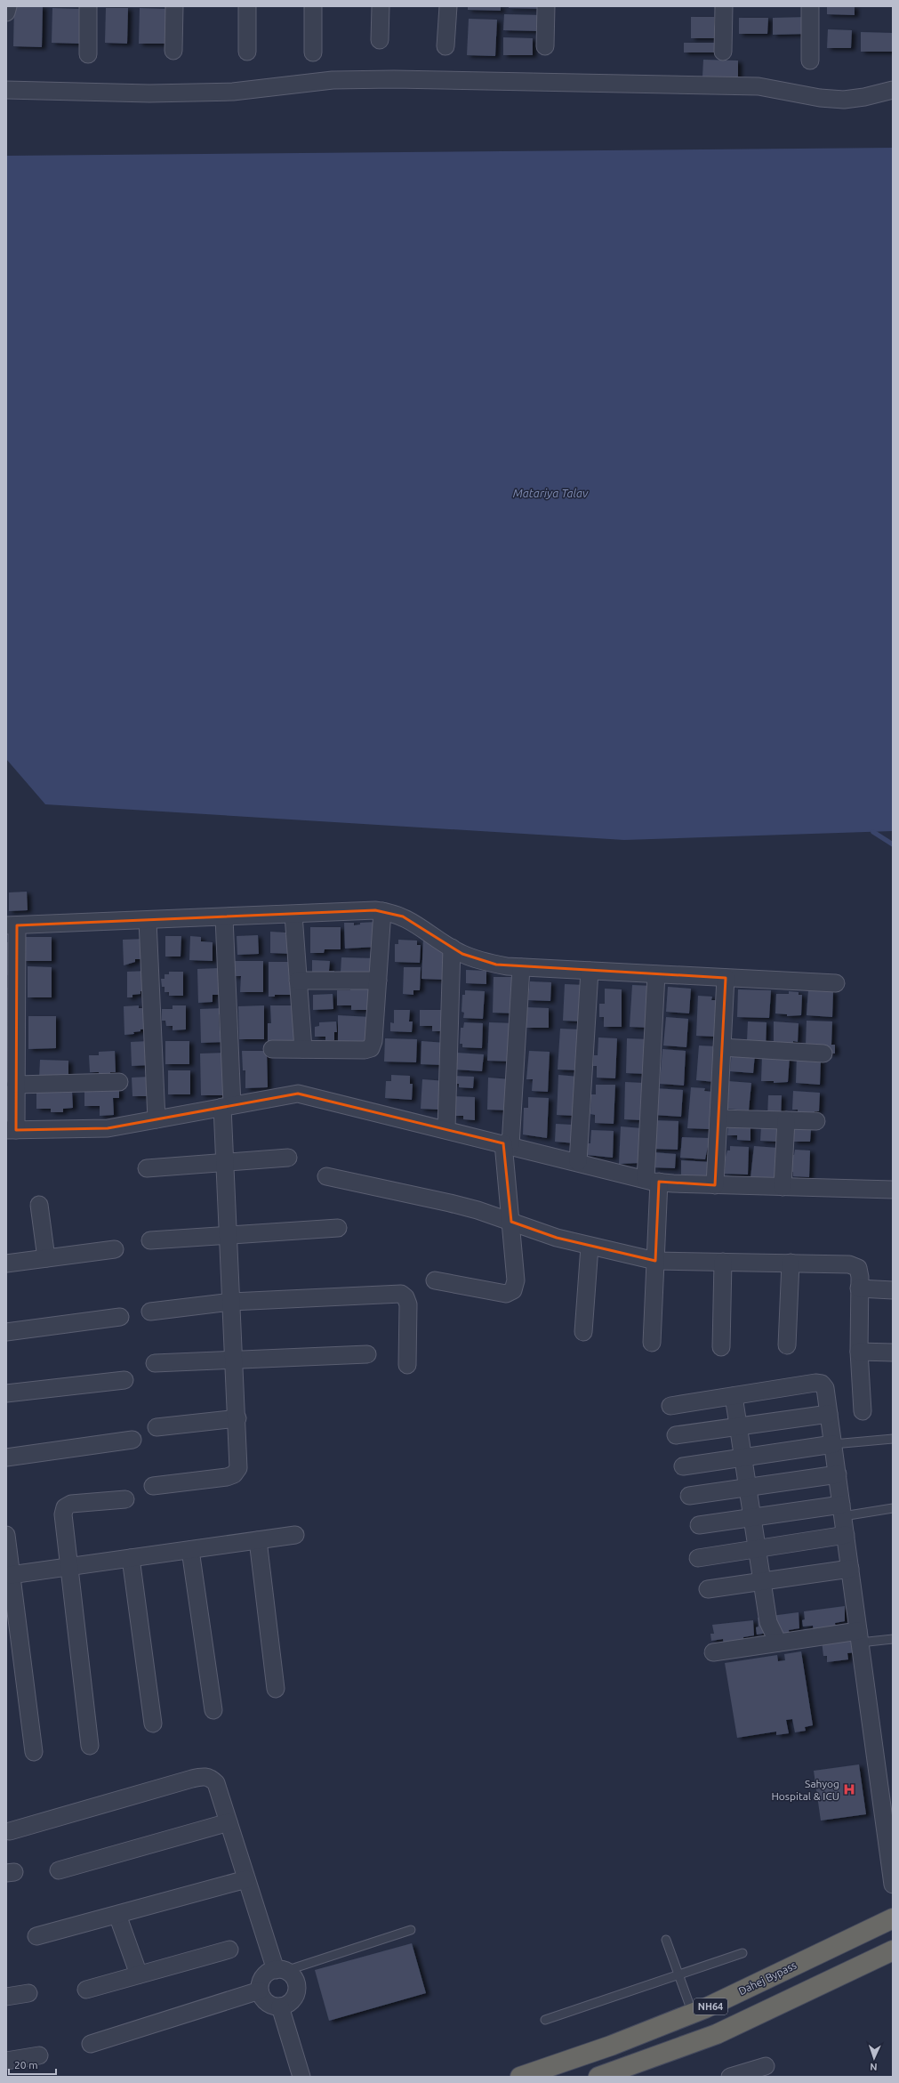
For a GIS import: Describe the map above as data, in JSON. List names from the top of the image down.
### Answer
{
  "streets": {
    "highway": ["Dahej Bypass", "NH64"]
  },
  "water": ["Matariya Talav"],
  "places": {
    "hospital": ["Sahyog Hospital & ICU"]
  },
  "scale_bar": "20 m",
  "north": "bottom"
}
